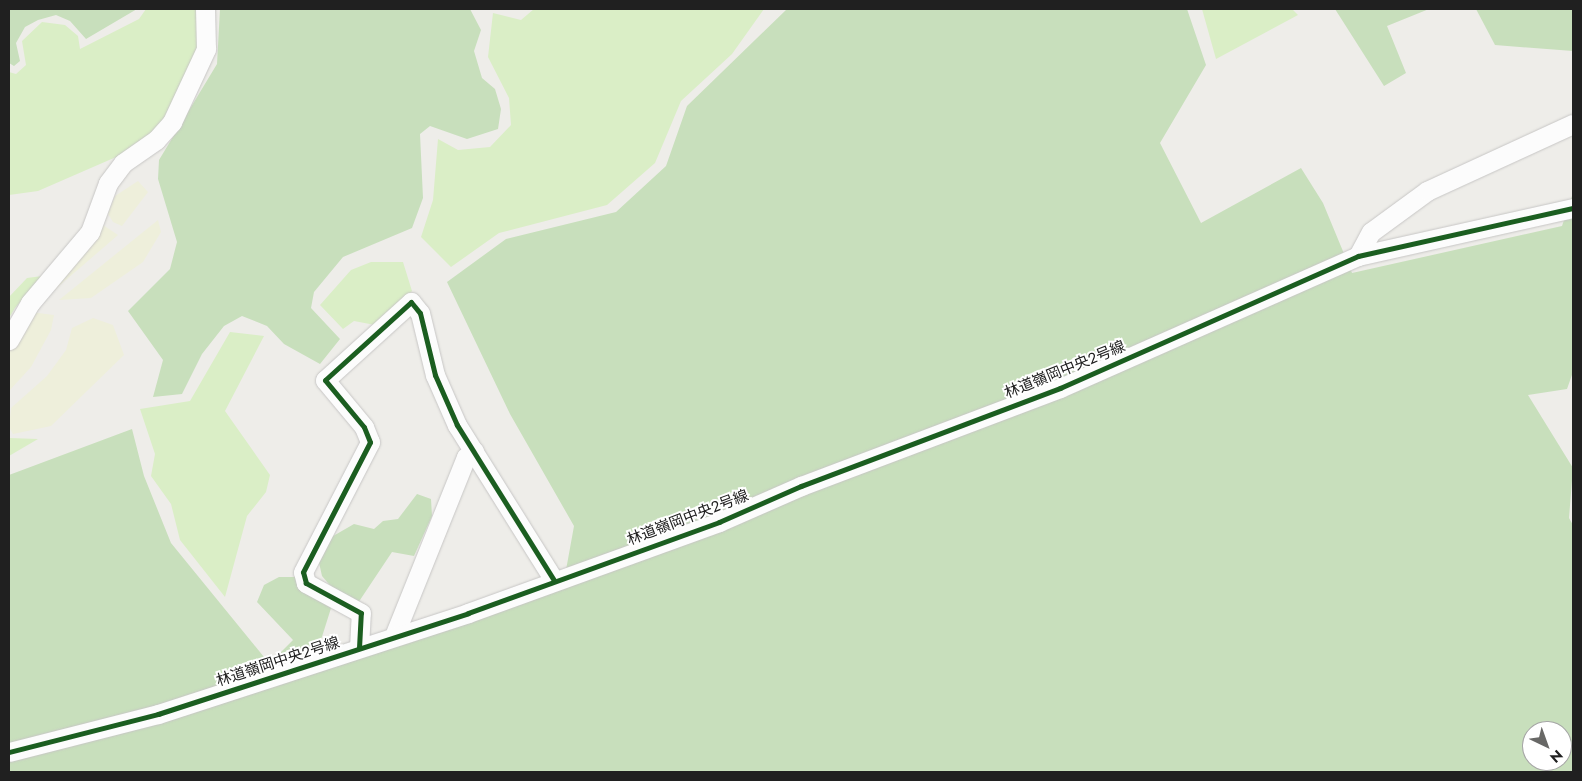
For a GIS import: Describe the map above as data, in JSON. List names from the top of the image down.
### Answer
{
  "streets": {
    "street": ["林道嶺岡中央2号線"]
  },
  "north": "bottom right"
}
